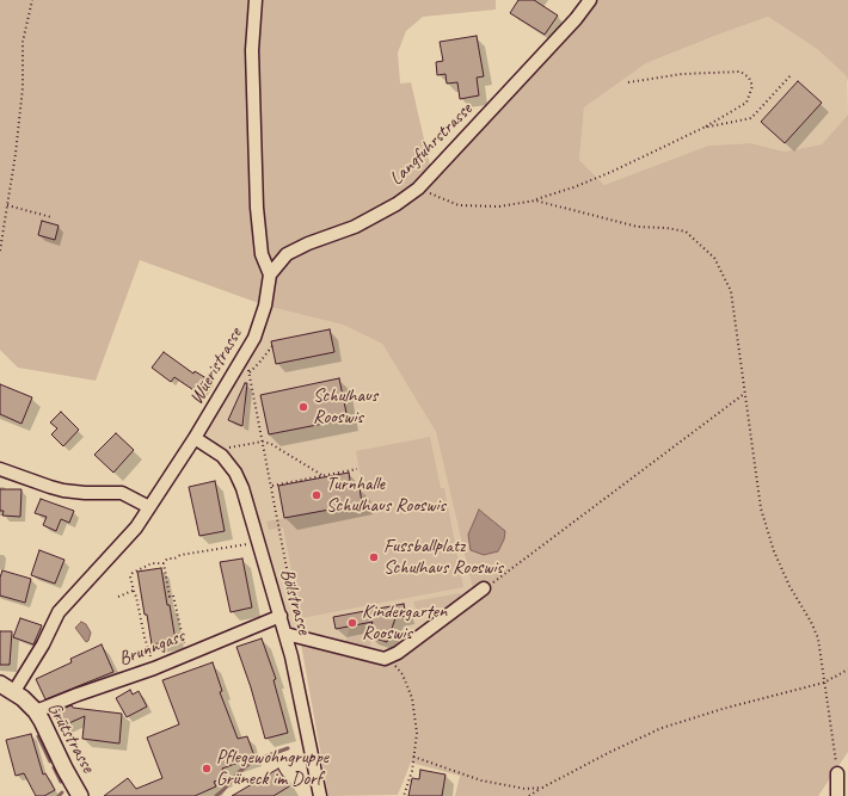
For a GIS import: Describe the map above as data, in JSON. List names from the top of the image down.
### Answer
{
  "streets": {
    "main road": ["Grütstrasse"],
    "street": [
      "Langfuhrstrasse",
      "Wüeristrasse",
      "Bölstrasse",
      "Brunngass"
    ]
  },
  "crossings": [
    ["Langfuhrstrasse", "Wüeristrasse"],
    ["Wüeristrasse", "Bölstrasse"],
    ["Wüeristrasse", "Grütstrasse"],
    ["Bölstrasse", "Brunngass"],
    ["Brunngass", "Grütstrasse"]
  ],
  "places": [
    "Schulhaus Rooswis",
    "Turnhalle Schulhaus Rooswis",
    "Fussballplatz Schulhaus Rooswis",
    "Kindergarten Rooswis",
    "Pflegewohngruppe Grüneck im Dorf"
  ]
}
